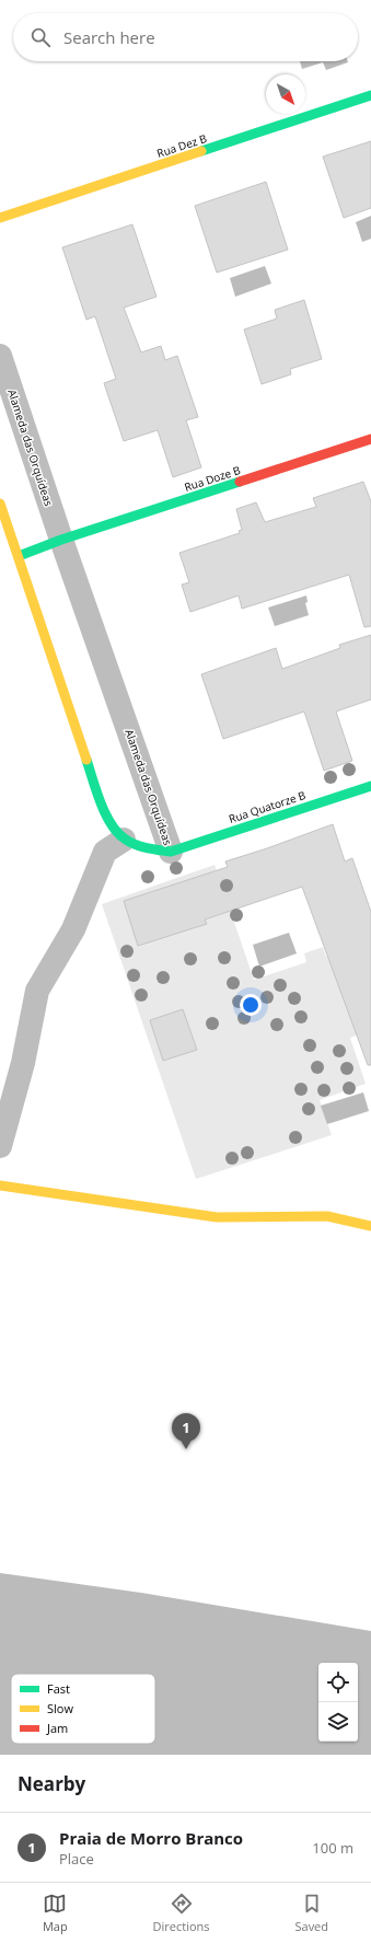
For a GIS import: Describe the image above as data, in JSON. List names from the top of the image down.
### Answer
{
  "streets": {
    "street": [
      "Rua Dez B",
      "Alameda das Orquídeas",
      "Rua Doze B",
      "Rua Quatorze B"
    ]
  },
  "crossings": [
    ["Alameda das Orquídeas", "Rua Doze B"],
    ["Alameda das Orquídeas", "Rua Quatorze B"]
  ],
  "legend": ["Fast", "Slow", "Jam"],
  "north": "bottom right",
  "page": {
    "search": "Search here",
    "pins": "1",
    "heading": "Nearby",
    "list": [
      {
        "mark": "1",
        "name": "Praia de Morro Branco",
        "note": "Place",
        "value": "100 m"
      }
    ],
    "nav": ["Map", "Directions", "Saved"]
  }
}
